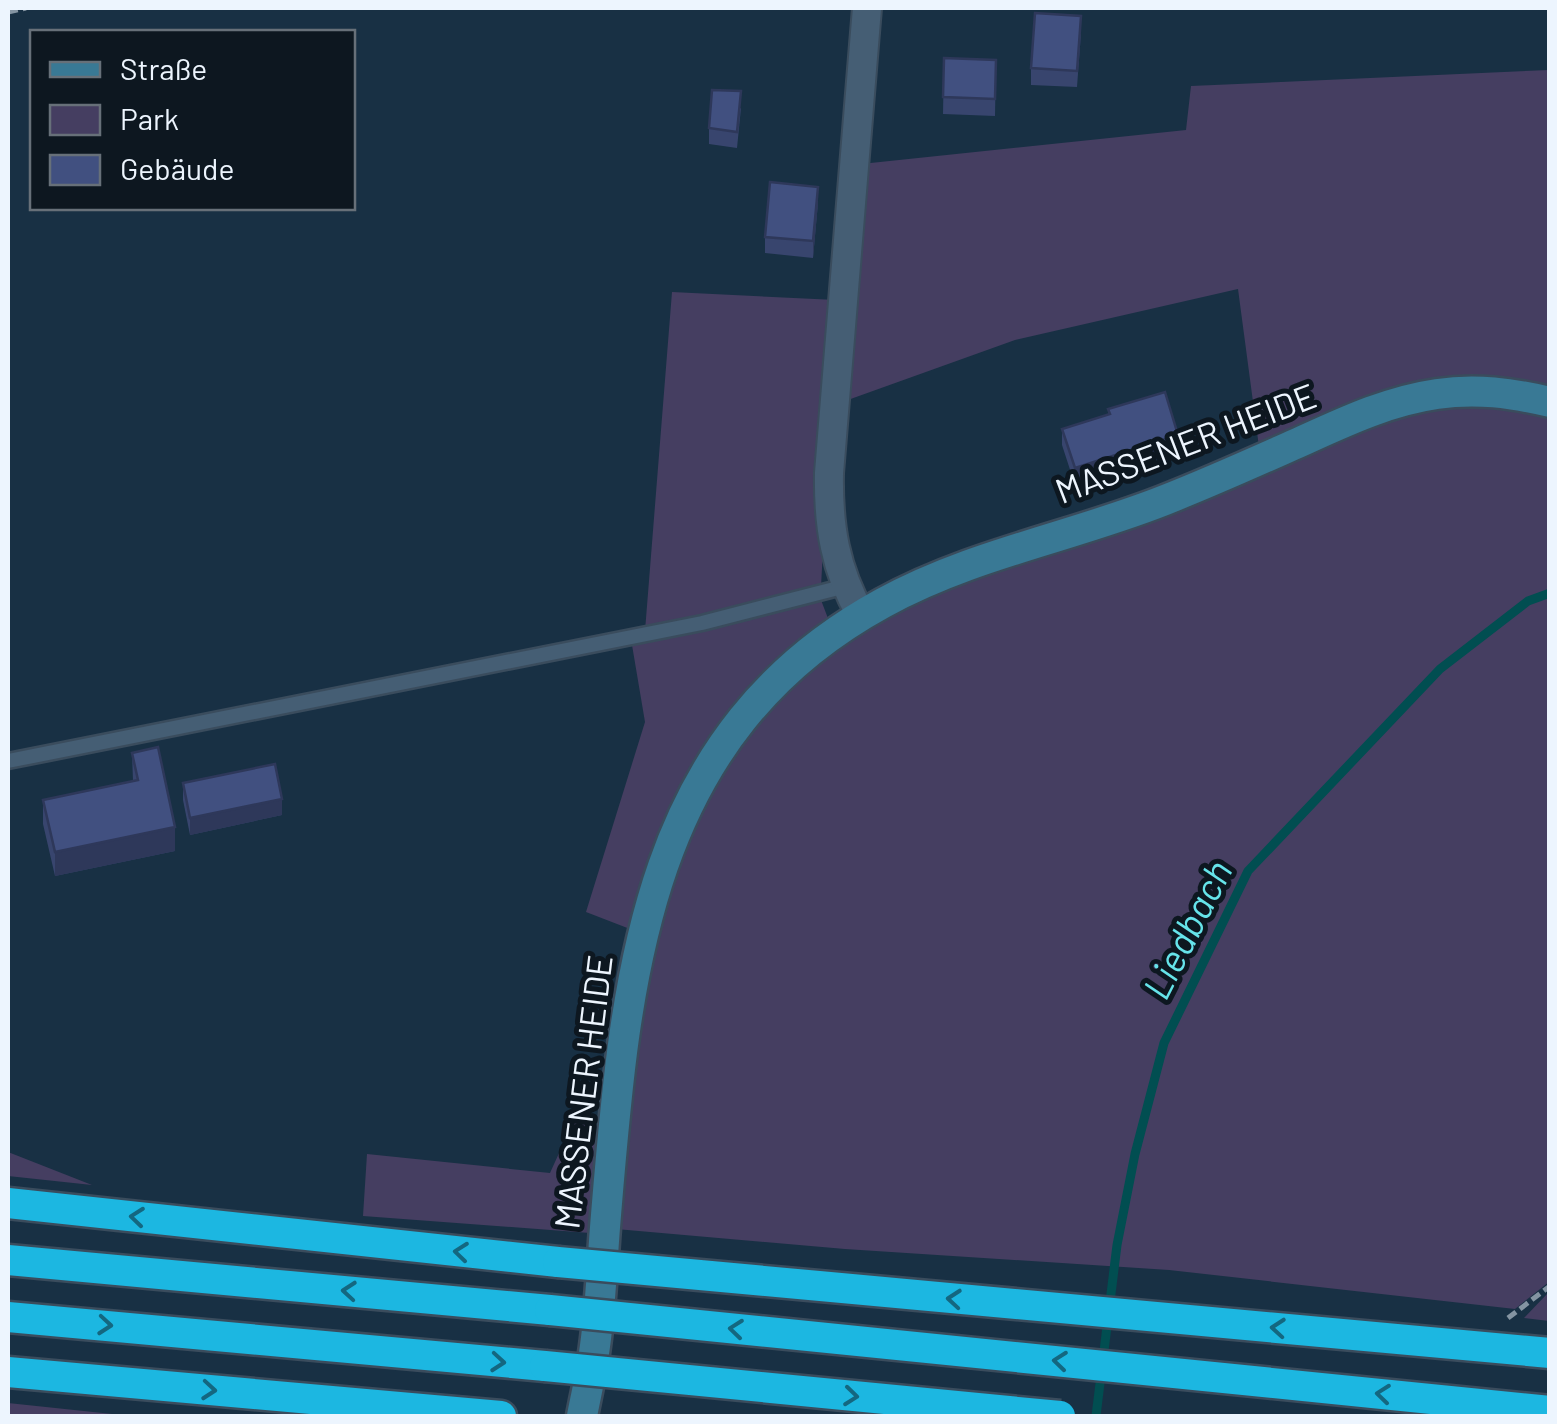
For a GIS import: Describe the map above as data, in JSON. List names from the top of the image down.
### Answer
{
  "streets": {
    "street": ["MASSENER HEIDE"]
  },
  "water": ["Liedbach"],
  "legend": ["Straße", "Park", "Gebäude"]
}
